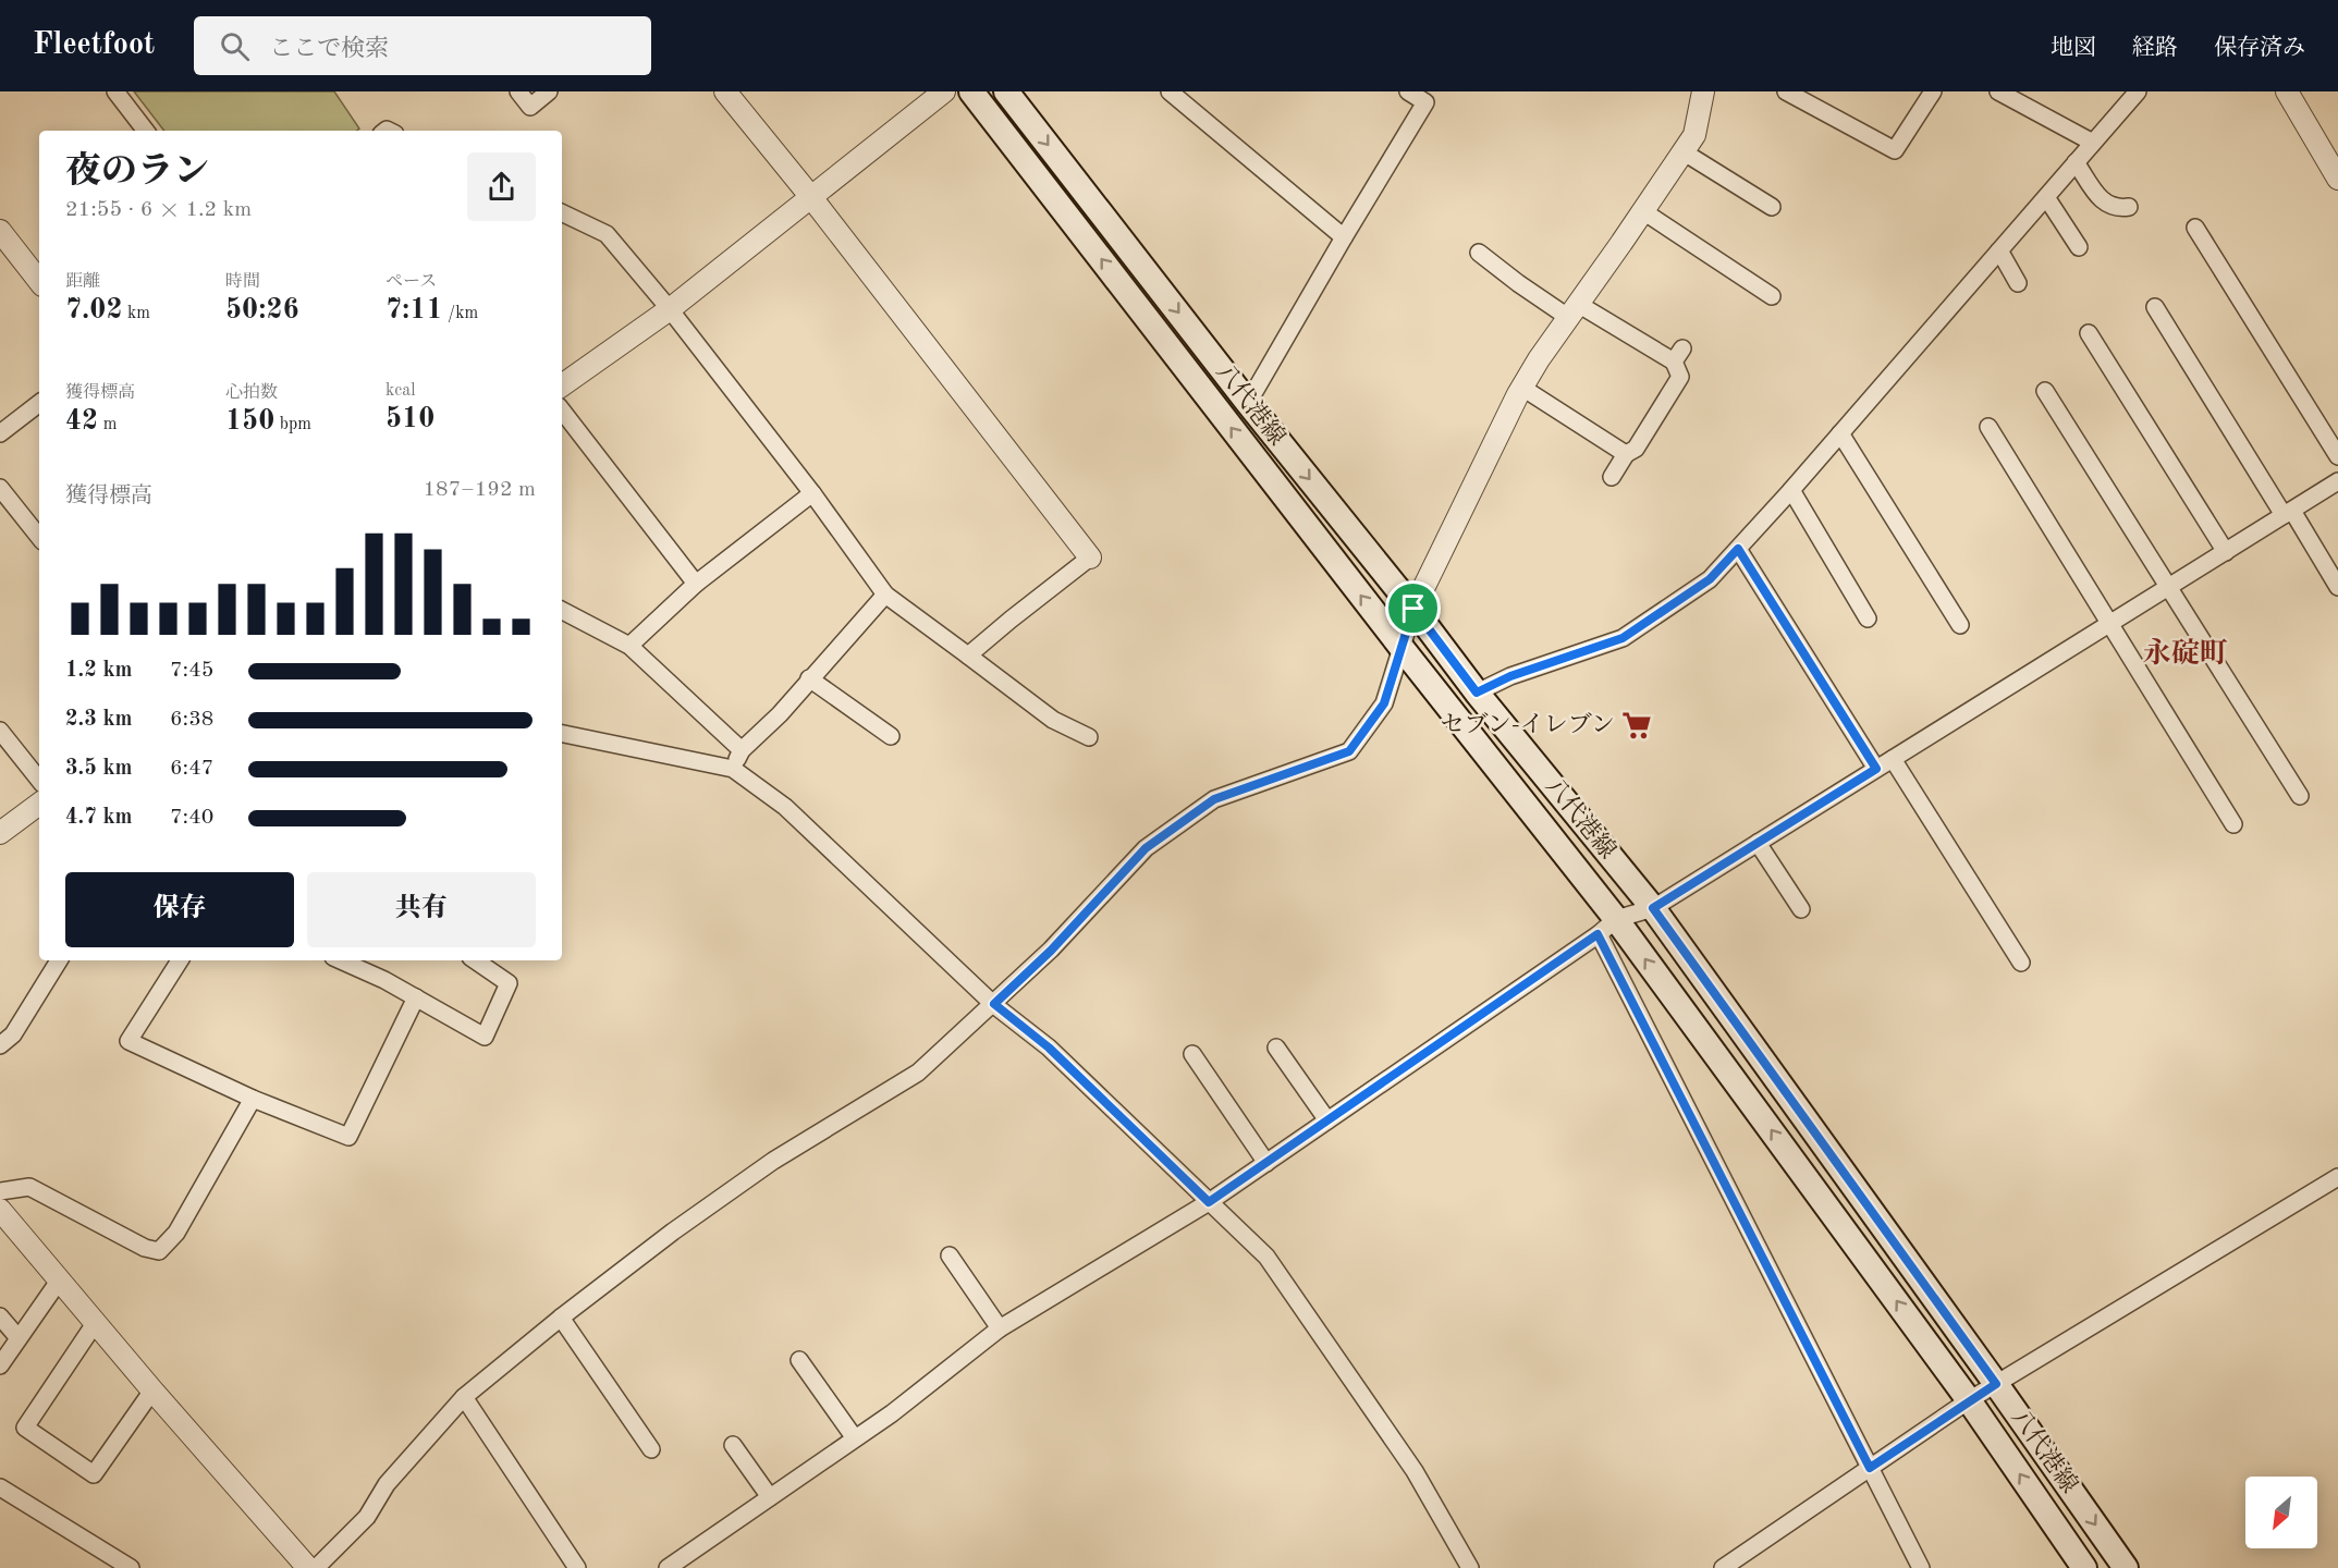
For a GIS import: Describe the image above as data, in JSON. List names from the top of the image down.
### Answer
{
  "streets": {
    "main road": ["八代港線"]
  },
  "districts": ["永碇町"],
  "places": {
    "supermarket": ["セブン-イレブン"]
  },
  "north": "bottom left",
  "page": {
    "header": "Fleetfoot",
    "search": "ここで検索",
    "nav": ["地図", "経路", "保存済み"],
    "heading": ["夜のラン", "21:55 · 6 × 1.2 km"],
    "stats": [
      ["距離", "7.02 km"],
      ["時間", "50:26"],
      ["ペース", "7:11 /km"],
      ["獲得標高", "42 m"],
      ["心拍数", "150 bpm"],
      ["kcal", "510"]
    ],
    "chart": ["獲得標高", "187–192 m"],
    "list": [
      {
        "name": "1.2 km",
        "note": "7:45"
      },
      {
        "name": "2.3 km",
        "note": "6:38"
      },
      {
        "name": "3.5 km",
        "note": "6:47"
      },
      {
        "name": "4.7 km",
        "note": "7:40"
      }
    ],
    "buttons": ["保存", "共有"]
  }
}
